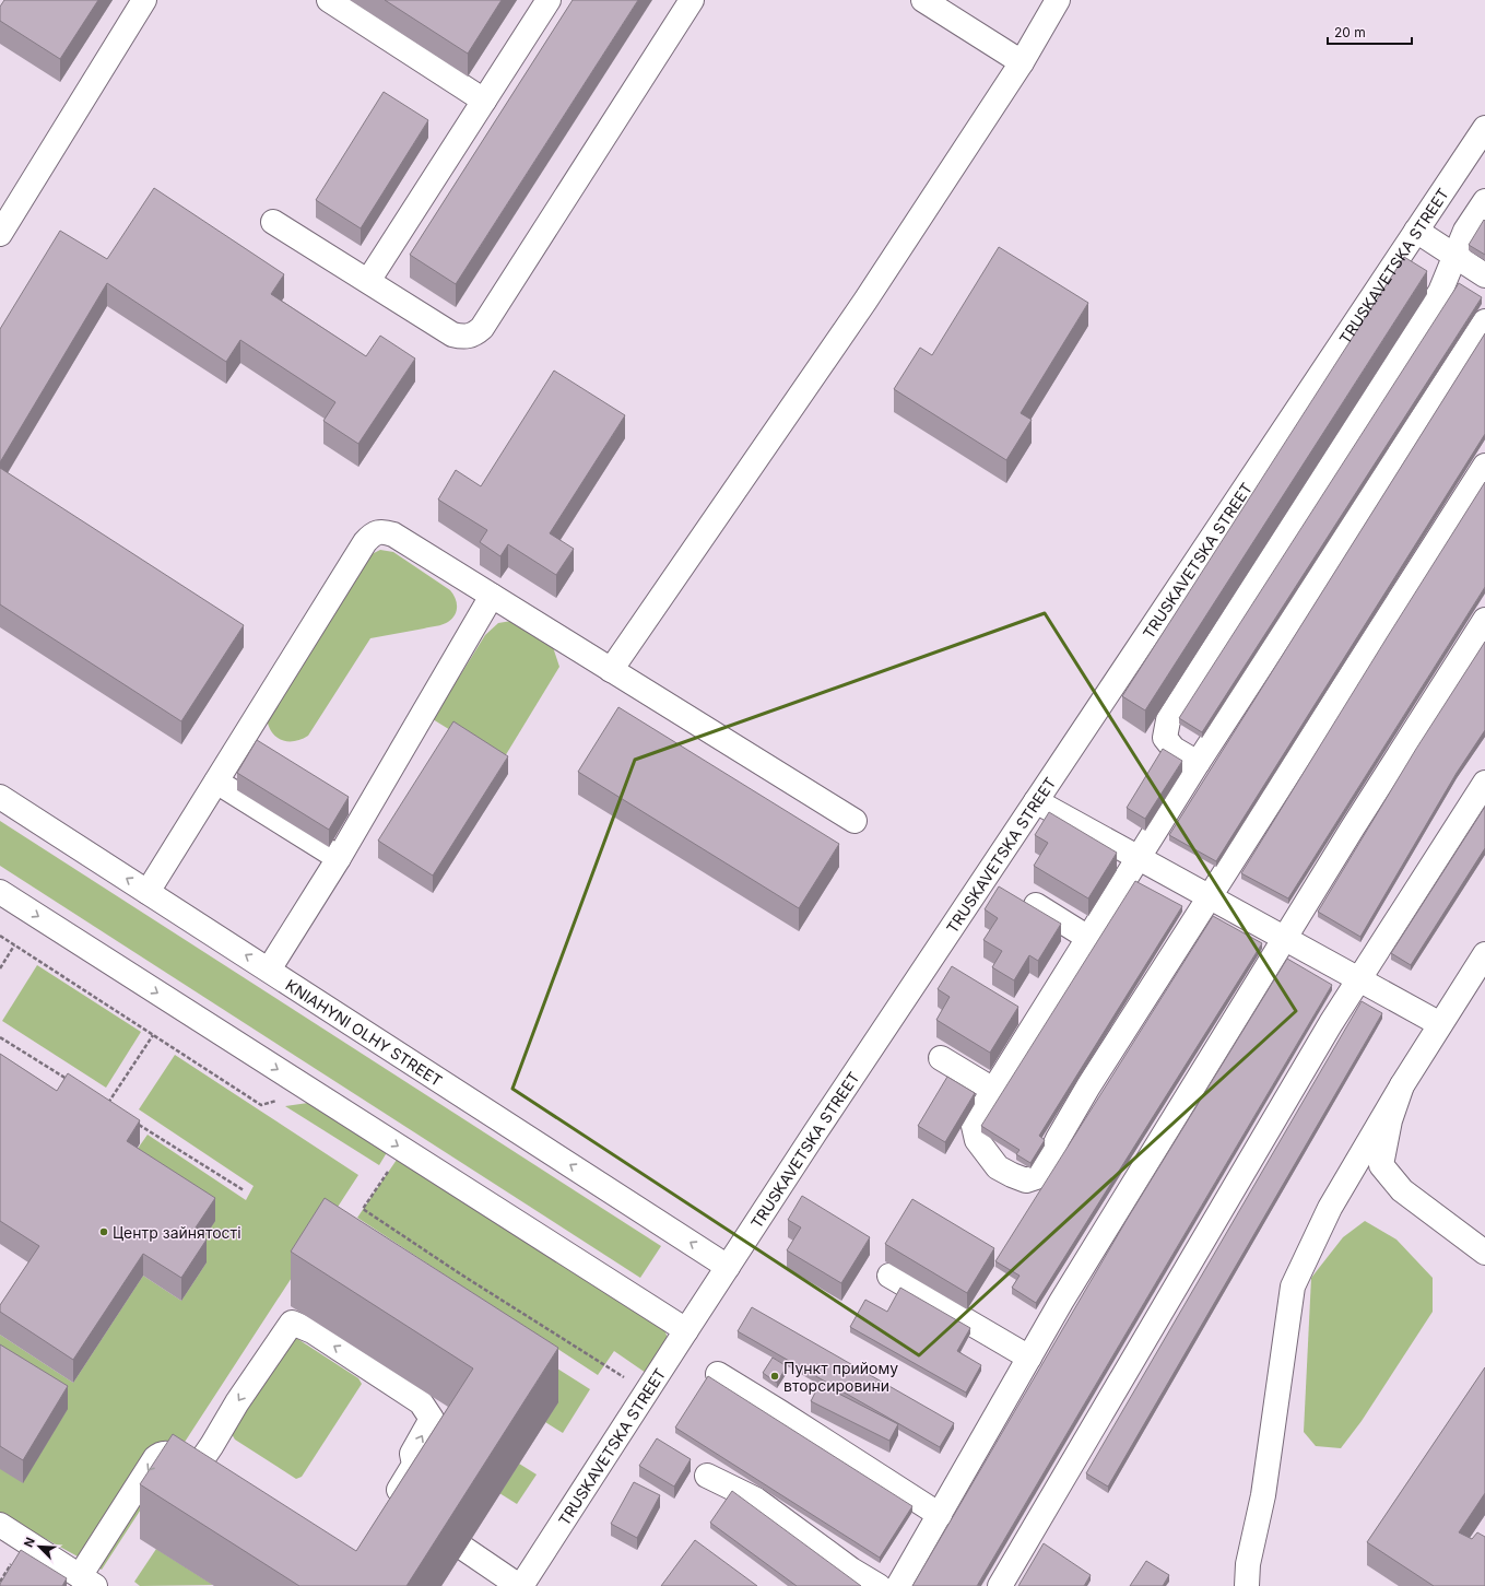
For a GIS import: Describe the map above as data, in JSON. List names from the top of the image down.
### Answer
{
  "streets": {
    "street": ["TRUSKAVETSKA STREET", "KNIAHYNI OLHY STREET"]
  },
  "crossings": [
    ["TRUSKAVETSKA STREET", "KNIAHYNI OLHY STREET"]
  ],
  "places": ["Центр зайнятості", "Пункт прийому вторсировини"],
  "scale_bar": "20 m",
  "north": "top left"
}
